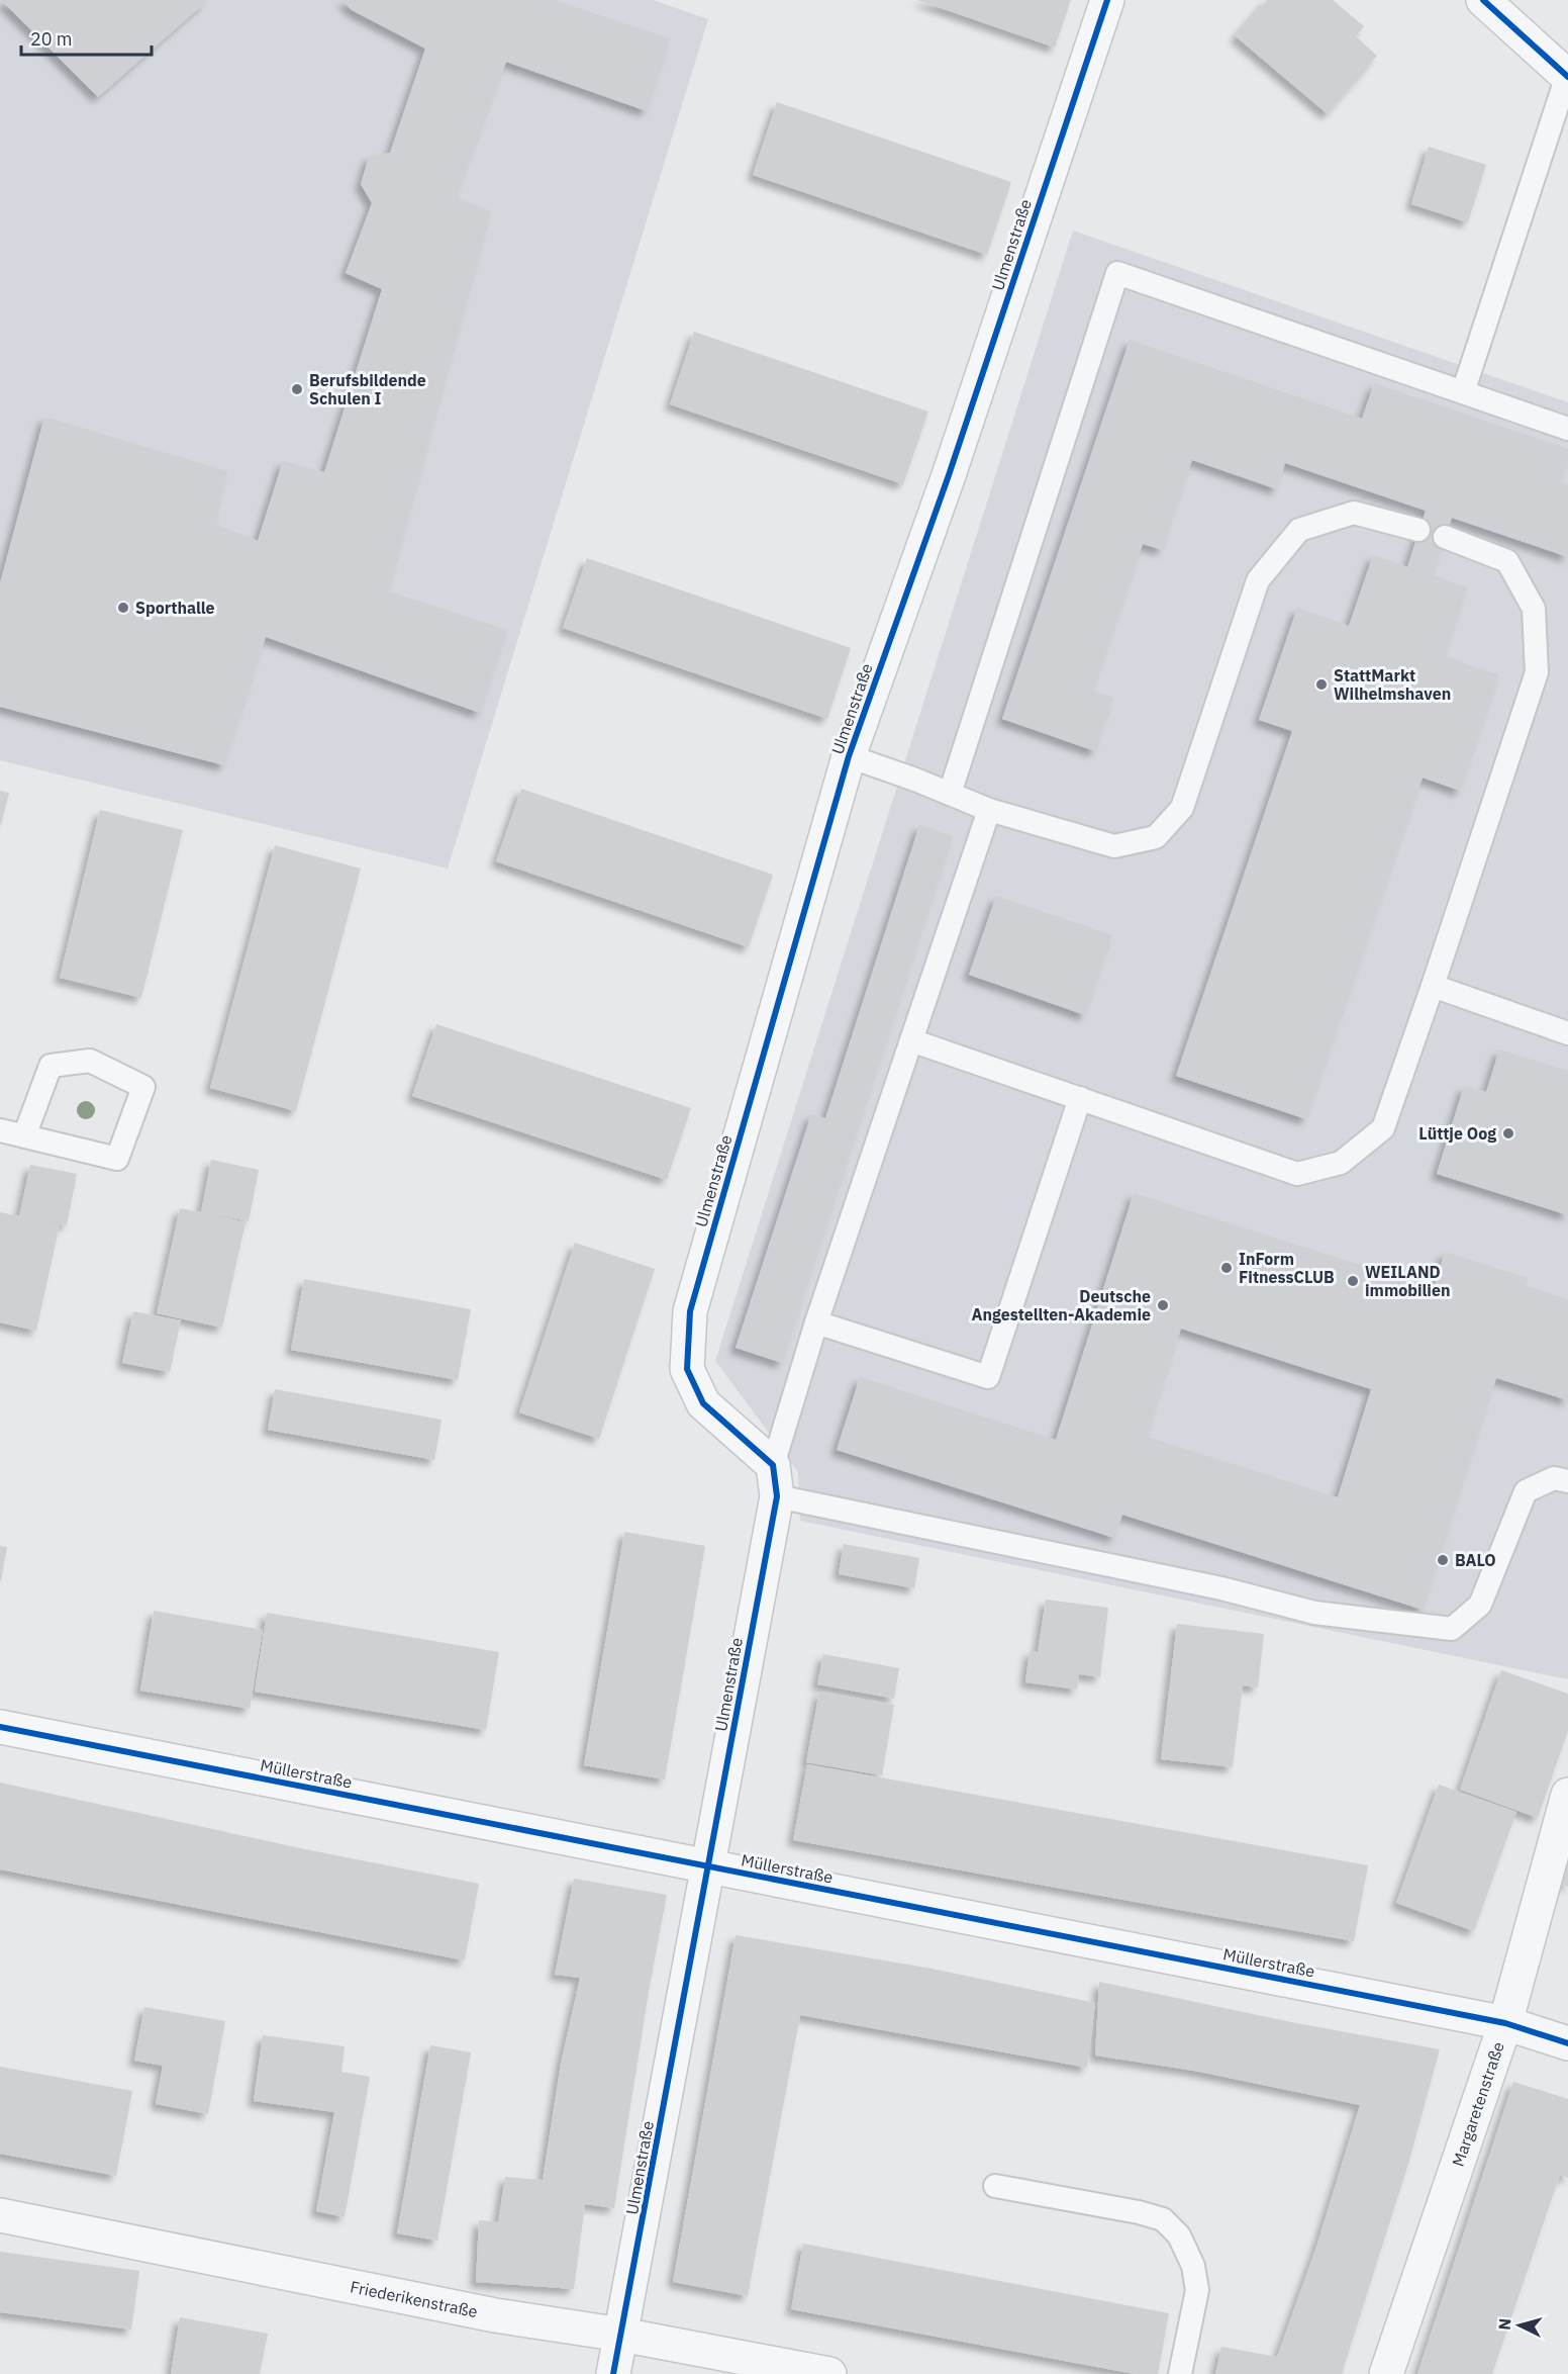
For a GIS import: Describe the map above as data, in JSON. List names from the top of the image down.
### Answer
{
  "streets": {
    "street": [
      "Ulmenstraße",
      "Müllerstraße",
      "Margaretenstraße",
      "Friederikenstraße"
    ]
  },
  "crossings": [
    ["Ulmenstraße", "Müllerstraße"],
    ["Ulmenstraße", "Friederikenstraße"],
    ["Müllerstraße", "Margaretenstraße"]
  ],
  "places": [
    "Berufsbildende Schulen I",
    "Sporthalle",
    "StattMarkt Wilhelmshaven",
    "Lüttje Oog",
    "InForm FitnessCLUB",
    "WEILAND immobilien",
    "Deutsche Angestellten-Akademie",
    "BALO"
  ],
  "scale_bar": "20 m",
  "north": "left"
}
